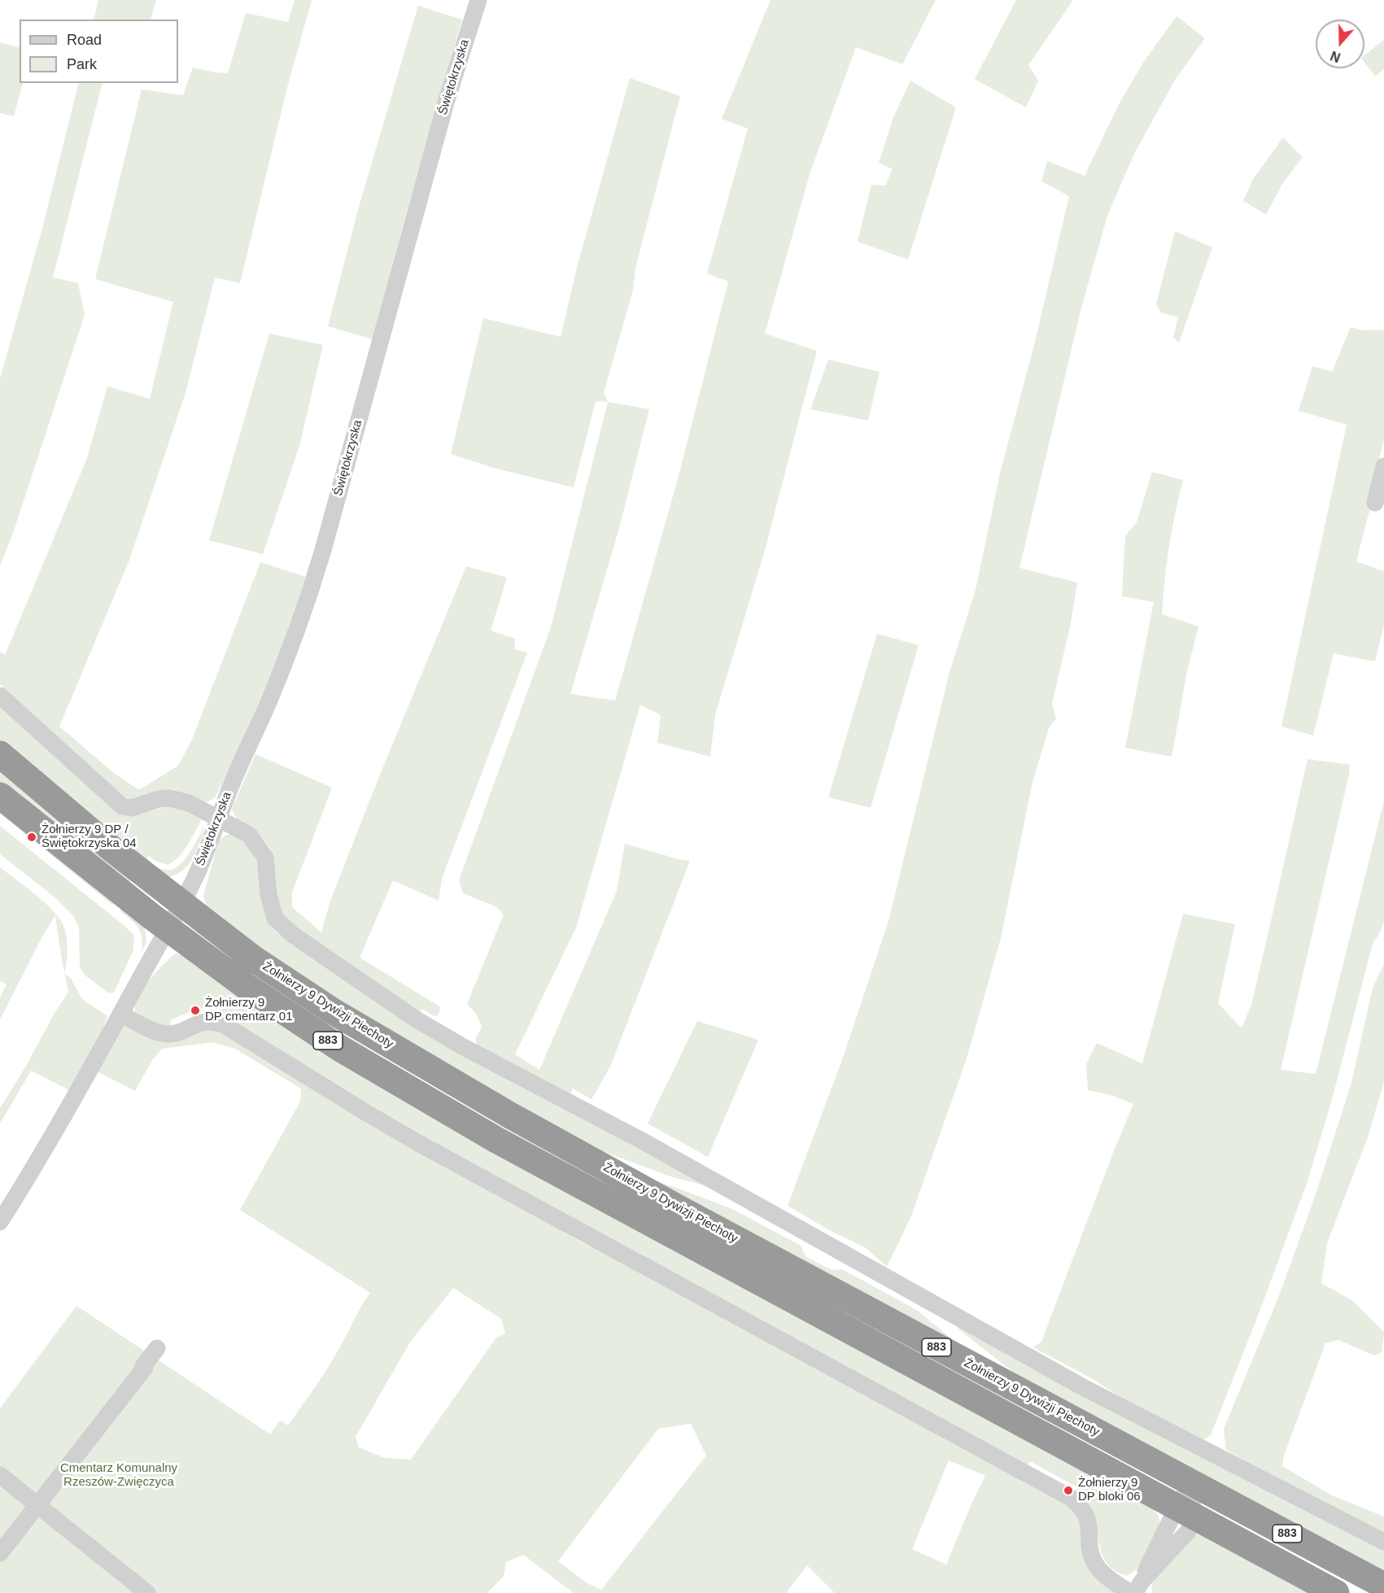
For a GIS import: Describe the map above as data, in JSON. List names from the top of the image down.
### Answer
{
  "streets": {
    "highway": ["Żołnierzy 9 Dywizji Piechoty", "883"],
    "street": ["Świętokrzyska"]
  },
  "crossings": [
    ["Świętokrzyska", "Żołnierzy 9 Dywizji Piechoty"],
    ["Świętokrzyska", "883"]
  ],
  "parks": ["Cmentarz Komunalny Rzeszów-Zwięczyca"],
  "places": ["Żołnierzy 9 DP / Świętokrzyska 04", "Żołnierzy 9 DP cmentarz 01", "Żołnierzy 9 DP bloki 06"],
  "legend": ["Road", "Park"],
  "north": "bottom"
}
